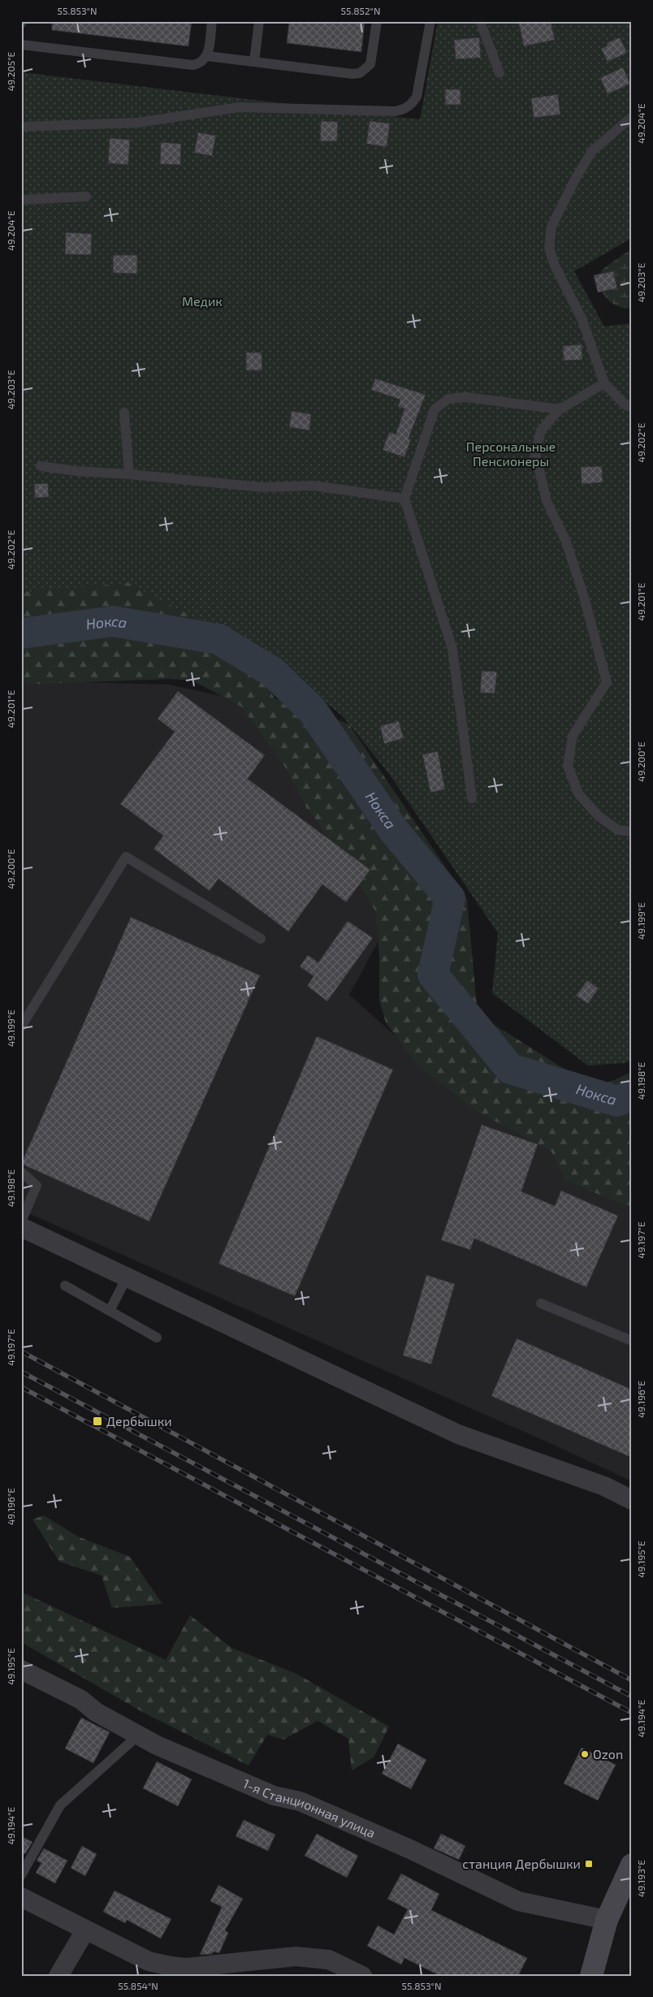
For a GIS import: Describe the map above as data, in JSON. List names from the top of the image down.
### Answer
{
  "streets": {
    "street": ["1-я Станционная улица"]
  },
  "water": ["Нокса"],
  "parks": ["Медик", "Персональные Пенсионеры"],
  "places": {
    "transit": ["Дербышки", "станция Дербышки"],
    "other": ["Ozon"]
  },
  "coordinates": [
    "55.853°N",
    "55.852°N",
    "49.205°E",
    "49.204°E",
    "49.203°E",
    "49.202°E",
    "49.201°E",
    "49.200°E",
    "49.199°E",
    "49.198°E",
    "49.197°E",
    "49.196°E",
    "49.195°E",
    "49.194°E",
    "49.193°E",
    "55.854°N"
  ]
}
